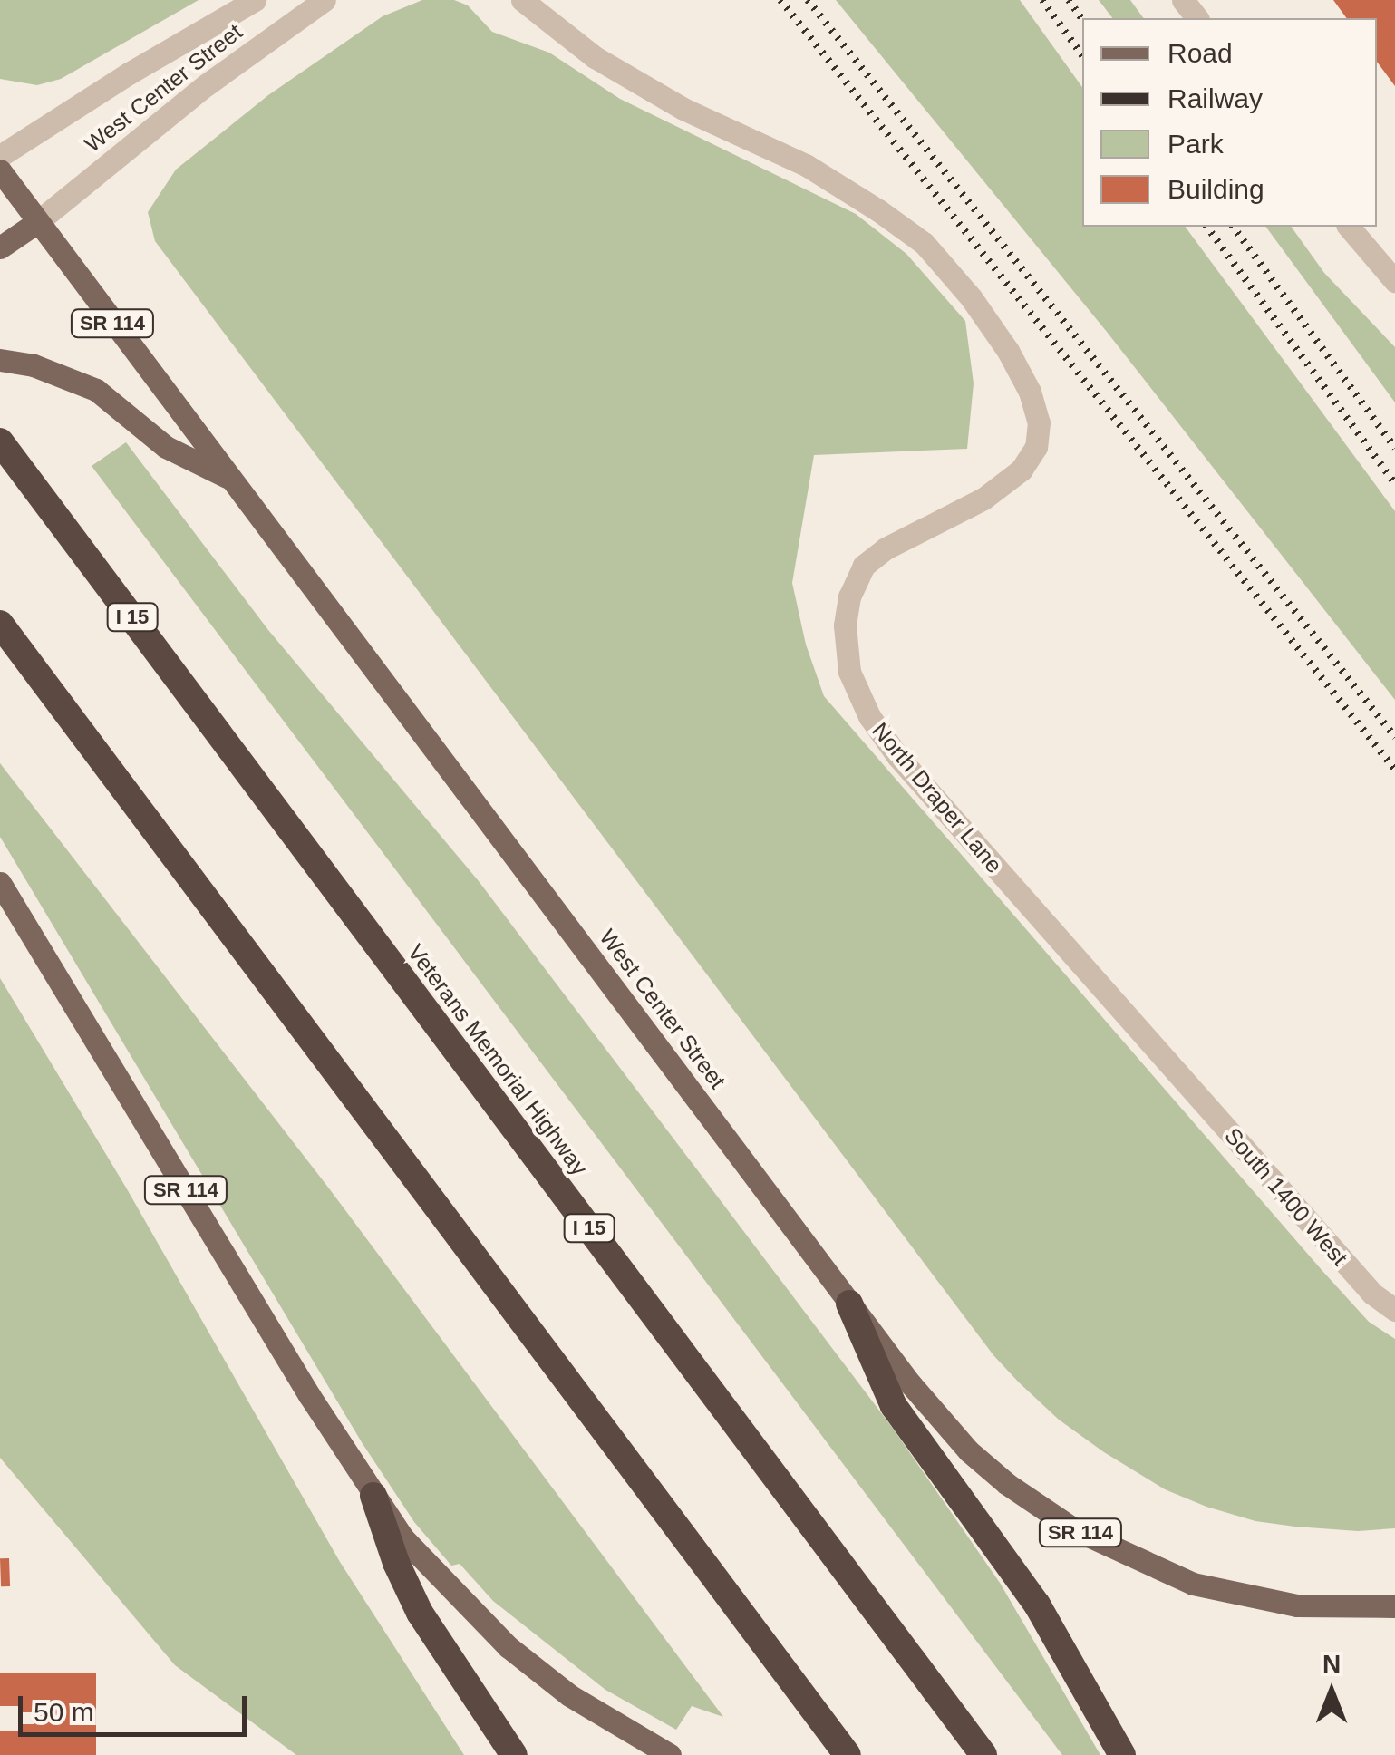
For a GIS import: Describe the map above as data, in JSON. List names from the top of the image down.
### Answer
{
  "streets": {
    "highway": ["I 15", "Veterans Memorial Highway"],
    "main road": ["West Center Street", "SR 114"],
    "street": ["North Draper Lane", "South 1400 West"]
  },
  "crossings": [
    ["North Draper Lane", "South 1400 West"]
  ],
  "legend": [
    "Road",
    "Railway",
    "Park",
    "Building"
  ],
  "scale_bar": "50 m",
  "north": "top"
}
